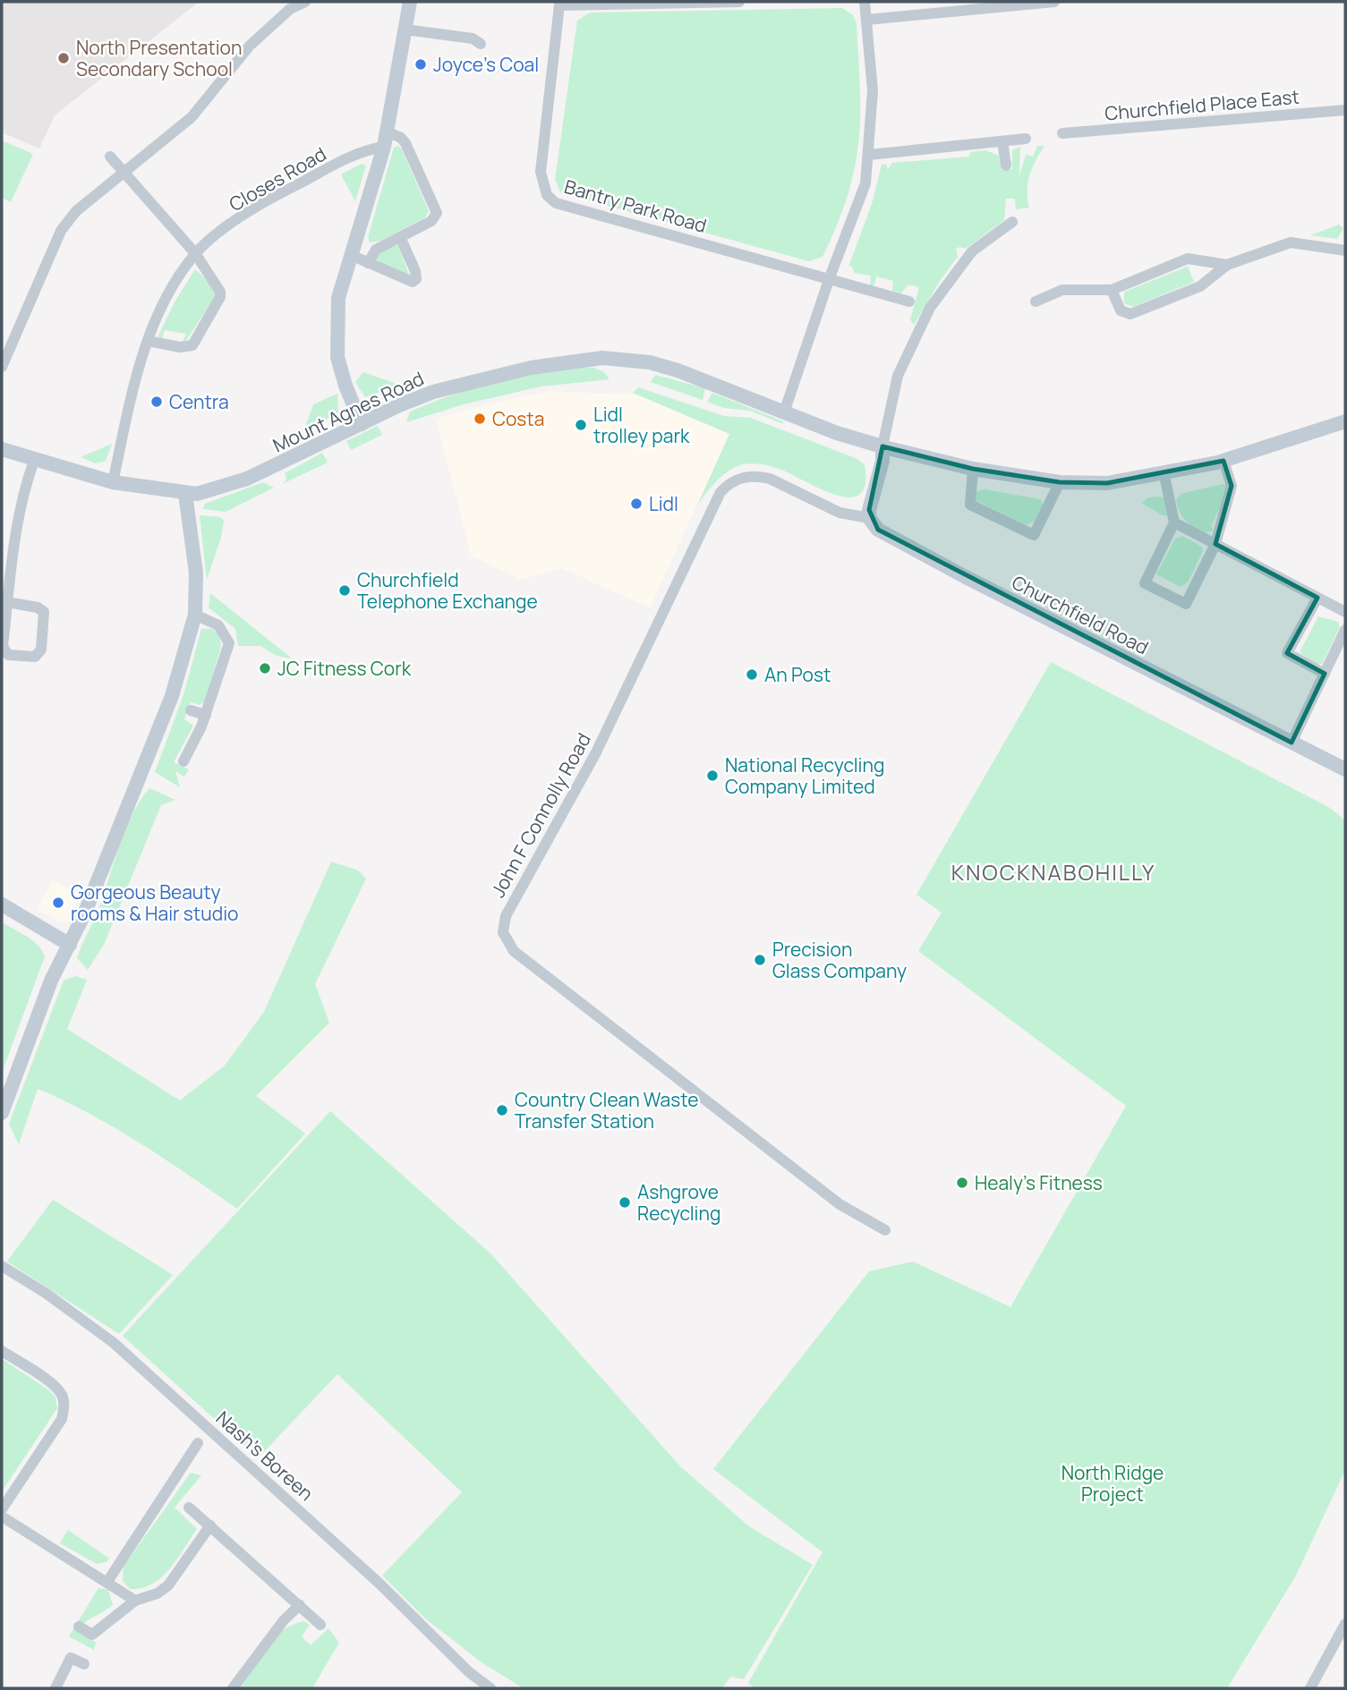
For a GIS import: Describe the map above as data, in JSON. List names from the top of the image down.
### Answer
{
  "streets": {
    "street": [
      "Churchfield Place East",
      "Closes Road",
      "Bantry Park Road",
      "Mount Agnes Road",
      "Churchfield Road",
      "John F Connolly Road",
      "Nash's Boreen"
    ]
  },
  "crossings": [
    ["Closes Road", "Mount Agnes Road"],
    ["Churchfield Road", "John F Connolly Road"]
  ],
  "districts": ["KNOCKNABOHILLY"],
  "parks": ["North Ridge Project"],
  "places": [
    "North Presentation Secondary School",
    "Joyce's Coal",
    "Centra",
    "Costa",
    "Lidl trolley park",
    "Lidl",
    "Churchfield Telephone Exchange",
    "JC Fitness Cork",
    "An Post",
    "National Recycling Company Limited",
    "Gorgeous Beauty rooms & Hair studio",
    "Precision Glass Company",
    "Country Clean Waste Transfer Station",
    "Healy’s Fitness",
    "Ashgrove Recycling"
  ]
}
